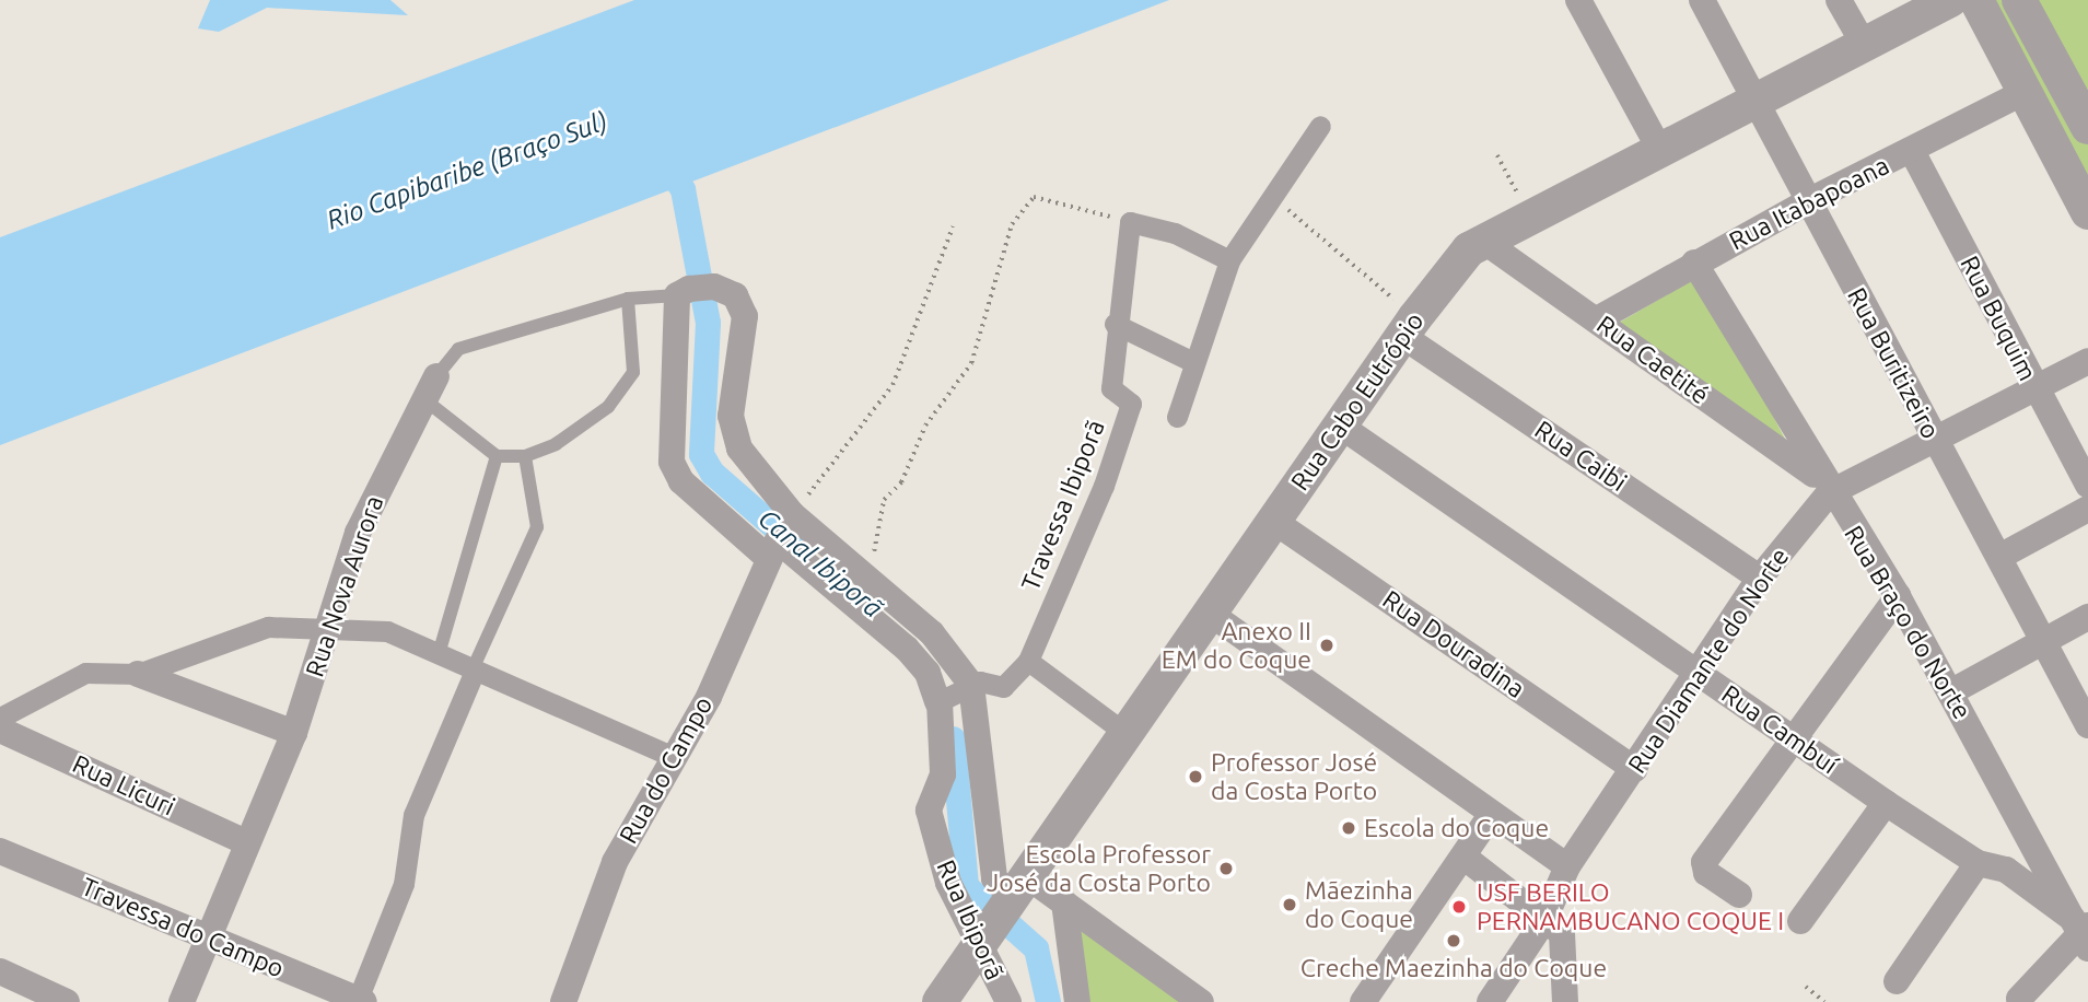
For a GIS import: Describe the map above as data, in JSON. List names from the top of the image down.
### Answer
{
  "streets": {
    "street": [
      "Rua Itabapoana",
      "Rua Buquim",
      "Rua Caetité",
      "Rua Buritizeiro",
      "Rua Cabo Eutrópio",
      "Rua Caibi",
      "Travessa Ibiporã",
      "Rua Nova Aurora",
      "Rua Braço do Norte",
      "Rua Douradina",
      "Rua Diamante do Norte",
      "Rua Cambuí",
      "Rua do Campo",
      "Rua Licuri",
      "Rua Ibiporã",
      "Travessa do Campo"
    ]
  },
  "crossings": [
    ["Rua Itabapoana", "Rua Buquim"],
    ["Rua Itabapoana", "Rua Caetité"],
    ["Rua Itabapoana", "Rua Buritizeiro"],
    ["Rua Itabapoana", "Rua Braço do Norte"],
    ["Rua Buquim", "Rua Diamante do Norte"],
    ["Rua Caetité", "Rua Cabo Eutrópio"],
    ["Rua Caetité", "Rua Braço do Norte"],
    ["Rua Caetité", "Rua Diamante do Norte"],
    ["Rua Buritizeiro", "Rua Cabo Eutrópio"],
    ["Rua Buritizeiro", "Rua Diamante do Norte"],
    ["Rua Cabo Eutrópio", "Rua Caibi"],
    ["Rua Cabo Eutrópio", "Rua Douradina"],
    ["Rua Cabo Eutrópio", "Rua Cambuí"],
    ["Rua Cabo Eutrópio", "Rua Ibiporã"],
    ["Rua Caibi", "Rua Diamante do Norte"],
    ["Travessa Ibiporã", "Rua Ibiporã"],
    ["Rua Nova Aurora", "Rua Licuri"],
    ["Rua Nova Aurora", "Rua Ibiporã"],
    ["Rua Nova Aurora", "Travessa do Campo"],
    ["Rua Braço do Norte", "Rua Diamante do Norte"],
    ["Rua Braço do Norte", "Rua Cambuí"],
    ["Rua Douradina", "Rua Diamante do Norte"],
    ["Rua Diamante do Norte", "Rua Cambuí"],
    ["Rua do Campo", "Rua Ibiporã"]
  ],
  "water": ["Rio Capibaribe (Braço Sul)", "Canal Ibiporã"],
  "places": [
    "Anexo II EM do Coque",
    "Professor José da Costa Porto",
    "Escola do Coque",
    "Escola Professor José da Costa Porto",
    "Mãezinha do Coque",
    "USF BERILO PERNAMBUCANO COQUE I",
    "Creche Maezinha do Coque"
  ]
}
